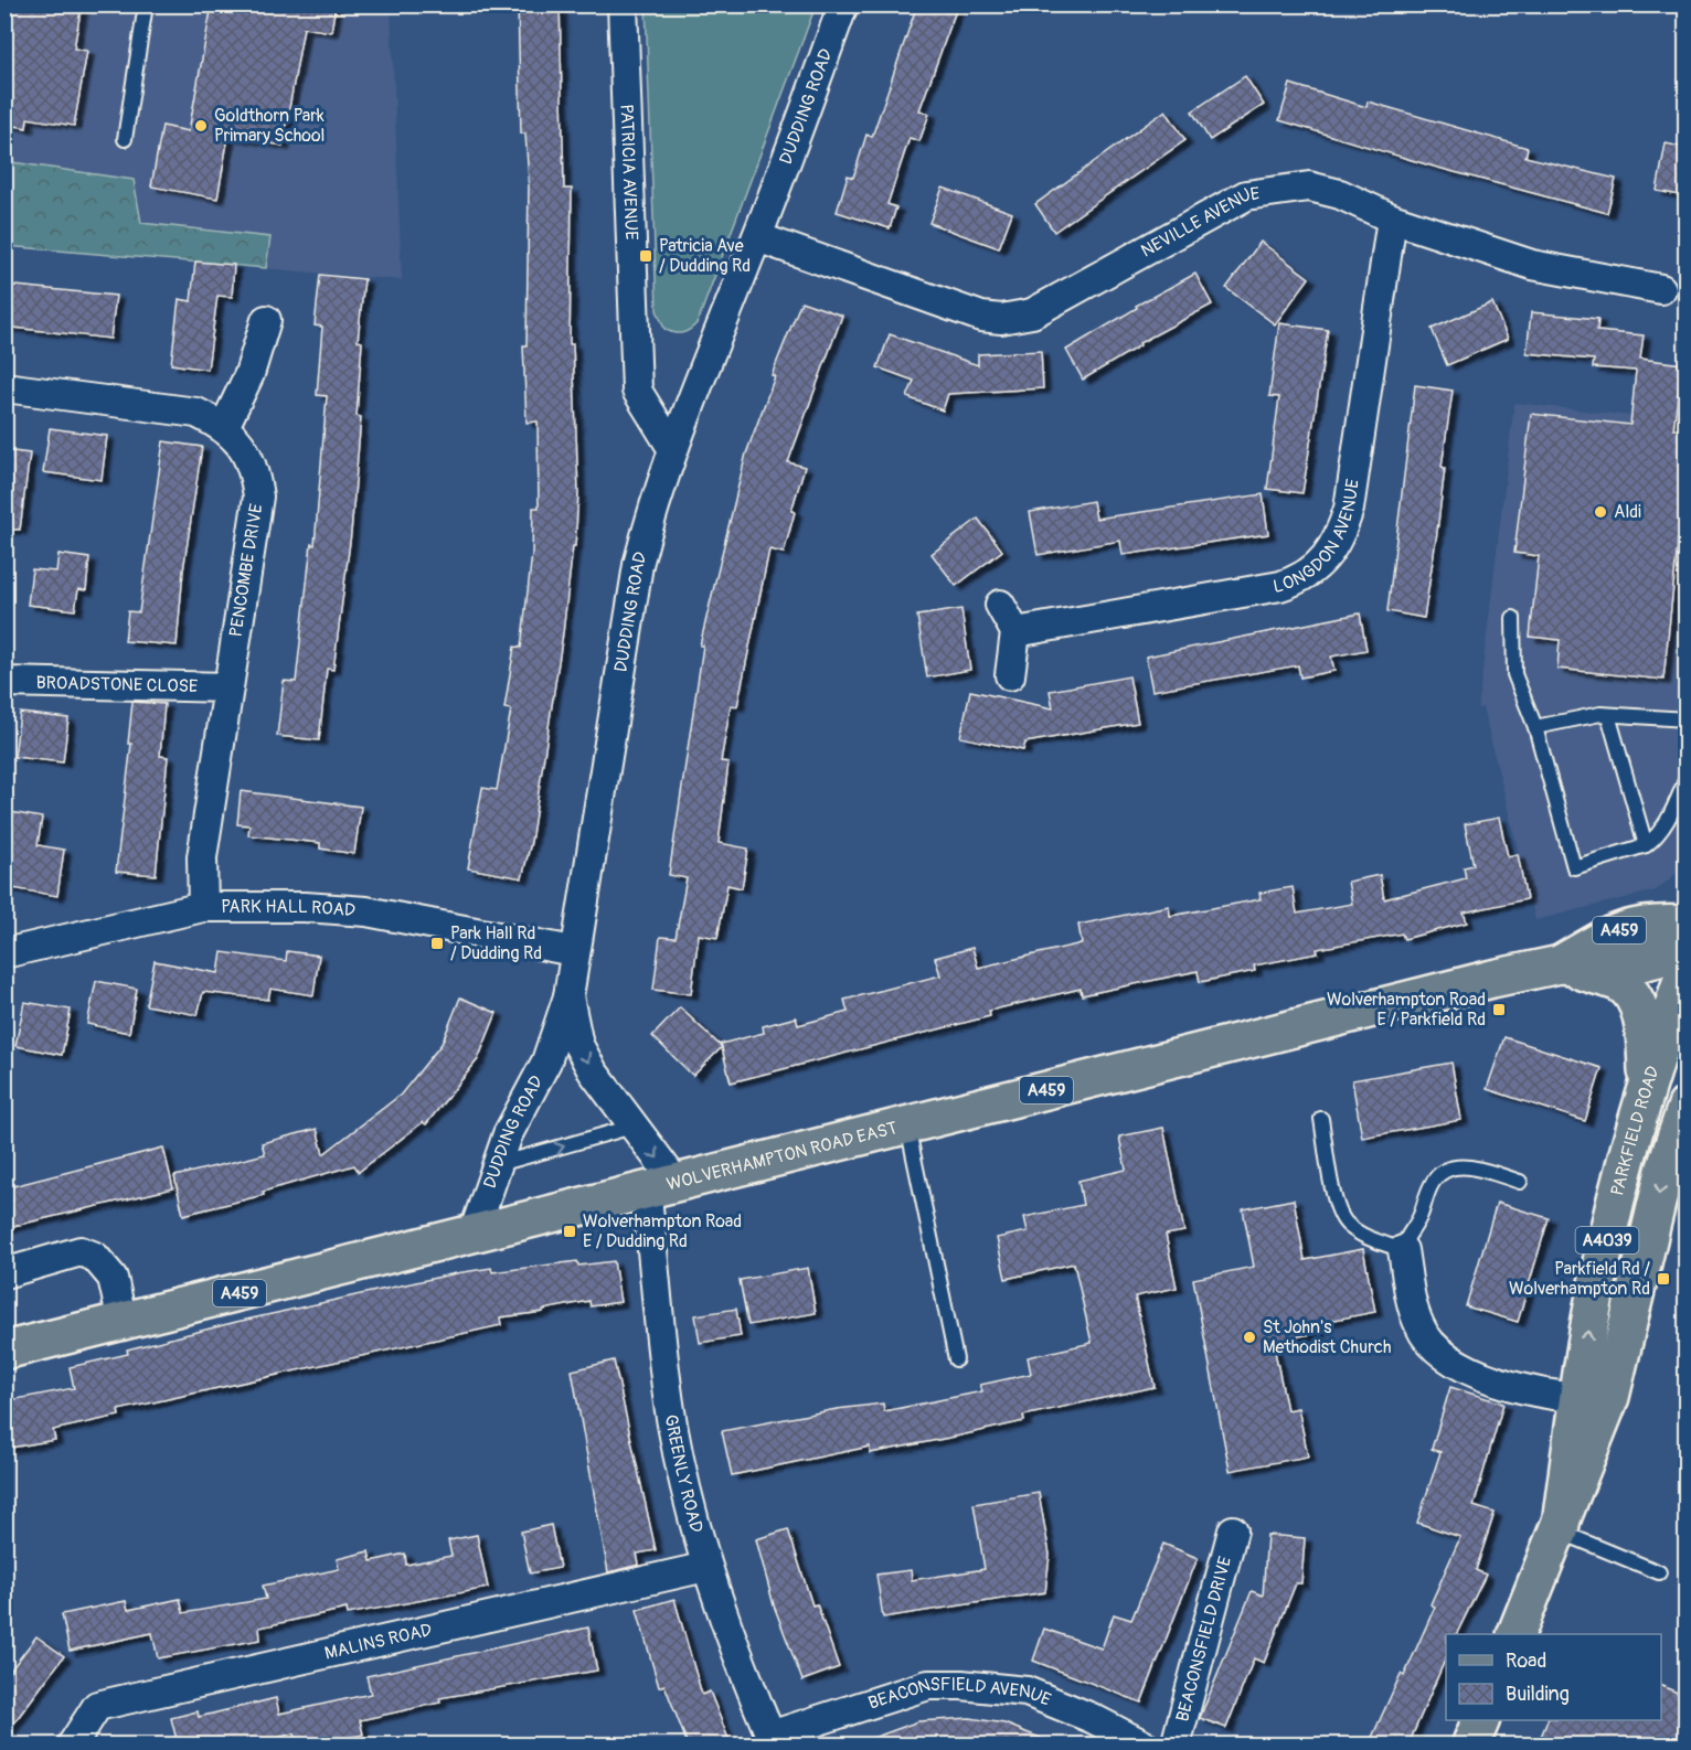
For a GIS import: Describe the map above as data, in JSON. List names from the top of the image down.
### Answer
{
  "streets": {
    "main road": [
      "A459",
      "PARKFIELD ROAD",
      "WOLVERHAMPTON ROAD EAST",
      "A4039"
    ],
    "street": [
      "DUDDING ROAD",
      "PATRICIA AVENUE",
      "NEVILLE AVENUE",
      "LONGDON AVENUE",
      "PENCOMBE DRIVE",
      "BROADSTONE CLOSE",
      "PARK HALL ROAD",
      "GREENLY ROAD",
      "BEACONSFIELD DRIVE",
      "MALINS ROAD",
      "BEACONSFIELD AVENUE"
    ]
  },
  "crossings": [
    ["DUDDING ROAD", "PATRICIA AVENUE"],
    ["DUDDING ROAD", "NEVILLE AVENUE"],
    ["DUDDING ROAD", "PARK HALL ROAD"],
    ["DUDDING ROAD", "WOLVERHAMPTON ROAD EAST"],
    ["NEVILLE AVENUE", "LONGDON AVENUE"],
    ["PENCOMBE DRIVE", "BROADSTONE CLOSE"],
    ["PENCOMBE DRIVE", "PARK HALL ROAD"],
    ["WOLVERHAMPTON ROAD EAST", "GREENLY ROAD"],
    ["GREENLY ROAD", "MALINS ROAD"],
    ["GREENLY ROAD", "BEACONSFIELD AVENUE"]
  ],
  "places": {
    "other": ["Goldthorn Park Primary School", "Aldi", "St John's Methodist Church"],
    "transit": [
      "Patricia Ave / Dudding Rd",
      "Park Hall Rd / Dudding Rd",
      "Wolverhampton Road E / Parkfield Rd",
      "Wolverhampton Road E / Dudding Rd",
      "Parkfield Rd / Wolverhampton Rd"
    ]
  },
  "legend": ["Road", "Building"]
}
